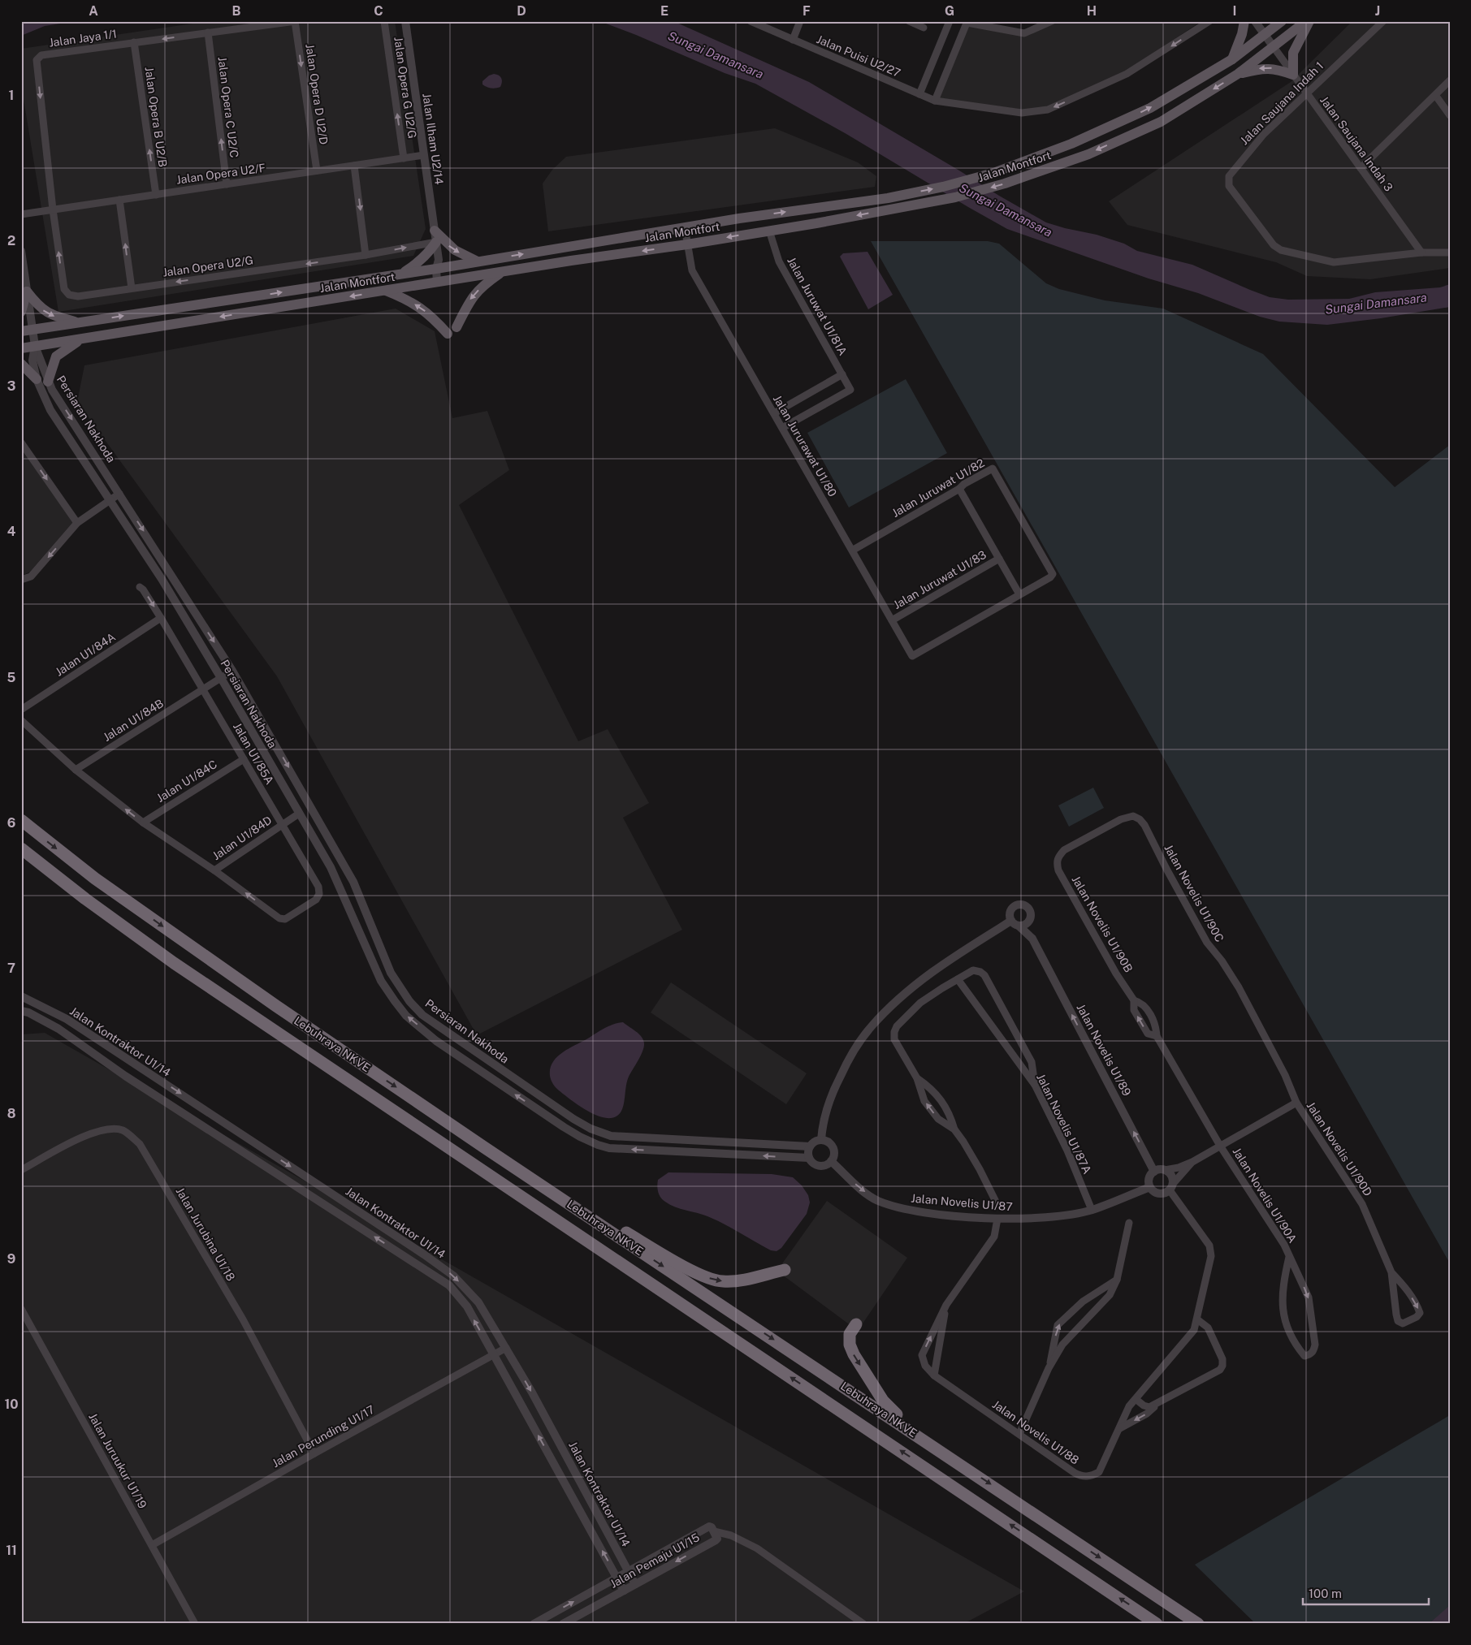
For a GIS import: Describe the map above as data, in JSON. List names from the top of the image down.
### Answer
{
  "streets": {
    "highway": ["Lebuhraya NKVE"],
    "main road": ["Jalan Montfort"],
    "street": [
      "Jalan Jaya 1/1",
      "Jalan Puisi U2/27",
      "Jalan Opera G U2/G",
      "Jalan Opera D U2/D",
      "Jalan Saujana Indah 1",
      "Jalan Opera C U2/C",
      "Jalan Opera B U2/B",
      "Jalan Ilham U2/14",
      "Jalan Saujana Indah 3",
      "Jalan Opera U2/F",
      "Jalan Opera U2/G",
      "Jalan Juruwat U1/81A",
      "Persiaran Nakhoda",
      "Jalan Jururawat U1/80",
      "Jalan Juruwat U1/82",
      "Jalan Juruwat U1/83",
      "Jalan U1/84A",
      "Jalan U1/84B",
      "Jalan U1/85A",
      "Jalan U1/84C",
      "Jalan U1/84D",
      "Jalan Novelis U1/90C",
      "Jalan Novelis U1/90B",
      "Jalan Kontraktor U1/14",
      "Jalan Novelis U1/89",
      "Jalan Novelis U1/87A",
      "Jalan Novelis U1/90D",
      "Jalan Novelis U1/90A",
      "Jalan Novelis U1/87",
      "Jalan Jurubina U1/18",
      "Jalan Novelis U1/88",
      "Jalan Perunding U1/17",
      "Jalan Juruukur U1/19",
      "Jalan Pemaju U1/15"
    ]
  },
  "crossings": [
    ["Jalan Jaya 1/1", "Jalan Opera D U2/D"],
    ["Jalan Jaya 1/1", "Jalan Opera C U2/C"],
    ["Jalan Jaya 1/1", "Jalan Opera B U2/B"],
    ["Jalan Jaya 1/1", "Jalan Opera U2/F"],
    ["Jalan Jaya 1/1", "Jalan Opera U2/G"],
    ["Jalan Opera G U2/G", "Jalan Opera U2/F"],
    ["Jalan Opera D U2/D", "Jalan Opera U2/F"],
    ["Jalan Saujana Indah 1", "Jalan Saujana Indah 3"],
    ["Jalan Opera C U2/C", "Jalan Opera U2/F"],
    ["Jalan Opera B U2/B", "Jalan Opera U2/F"],
    ["Jalan Ilham U2/14", "Jalan Montfort"],
    ["Jalan Ilham U2/14", "Jalan Opera U2/F"],
    ["Jalan Ilham U2/14", "Jalan Opera U2/G"],
    ["Jalan Saujana Indah 3", "Jalan Montfort"],
    ["Jalan Montfort", "Jalan Juruwat U1/81A"],
    ["Jalan Montfort", "Persiaran Nakhoda"],
    ["Jalan Montfort", "Jalan Jururawat U1/80"],
    ["Jalan Opera U2/F", "Jalan Opera U2/G"],
    ["Jalan Juruwat U1/81A", "Jalan Jururawat U1/80"],
    ["Persiaran Nakhoda", "Jalan U1/84B"],
    ["Persiaran Nakhoda", "Jalan U1/84D"],
    ["Persiaran Nakhoda", "Jalan Novelis U1/87"],
    ["Jalan Jururawat U1/80", "Jalan Juruwat U1/82"],
    ["Jalan Jururawat U1/80", "Jalan Juruwat U1/83"],
    ["Jalan U1/84A", "Jalan U1/85A"],
    ["Jalan U1/84B", "Jalan U1/85A"],
    ["Jalan U1/85A", "Jalan U1/84C"],
    ["Jalan U1/85A", "Jalan U1/84D"],
    ["Jalan Novelis U1/90C", "Jalan Novelis U1/90B"],
    ["Jalan Novelis U1/90C", "Jalan Novelis U1/90D"],
    ["Jalan Novelis U1/90B", "Jalan Novelis U1/90D"],
    ["Jalan Novelis U1/90B", "Jalan Novelis U1/90A"],
    ["Jalan Kontraktor U1/14", "Jalan Perunding U1/17"],
    ["Jalan Kontraktor U1/14", "Jalan Pemaju U1/15"],
    ["Jalan Novelis U1/89", "Jalan Novelis U1/90D"],
    ["Jalan Novelis U1/89", "Jalan Novelis U1/87"],
    ["Jalan Novelis U1/89", "Jalan Novelis U1/88"],
    ["Jalan Novelis U1/87A", "Jalan Novelis U1/87"],
    ["Jalan Novelis U1/90D", "Jalan Novelis U1/90A"],
    ["Jalan Novelis U1/90D", "Jalan Novelis U1/87"],
    ["Jalan Novelis U1/90D", "Jalan Novelis U1/88"],
    ["Jalan Novelis U1/87", "Jalan Novelis U1/88"],
    ["Jalan Jurubina U1/18", "Jalan Perunding U1/17"],
    ["Jalan Perunding U1/17", "Jalan Juruukur U1/19"]
  ],
  "one_way": [
    "Jalan Puisi U2/27",
    "Jalan Opera G U2/G",
    "Jalan Opera D U2/D",
    "Jalan Opera C U2/C",
    "Jalan Opera B U2/B",
    "Jalan Novelis U1/89",
    "Jalan Novelis U1/87"
  ],
  "water": ["Sungai Damansara"],
  "scale_bar": "100 m",
  "grid": {
    "columns": [
      "A",
      "B",
      "C",
      "D",
      "E",
      "F",
      "G",
      "H",
      "I",
      "J"
    ],
    "rows": [
      "1",
      "2",
      "3",
      "4",
      "5",
      "6",
      "7",
      "8",
      "9",
      "10",
      "11"
    ]
  }
}
